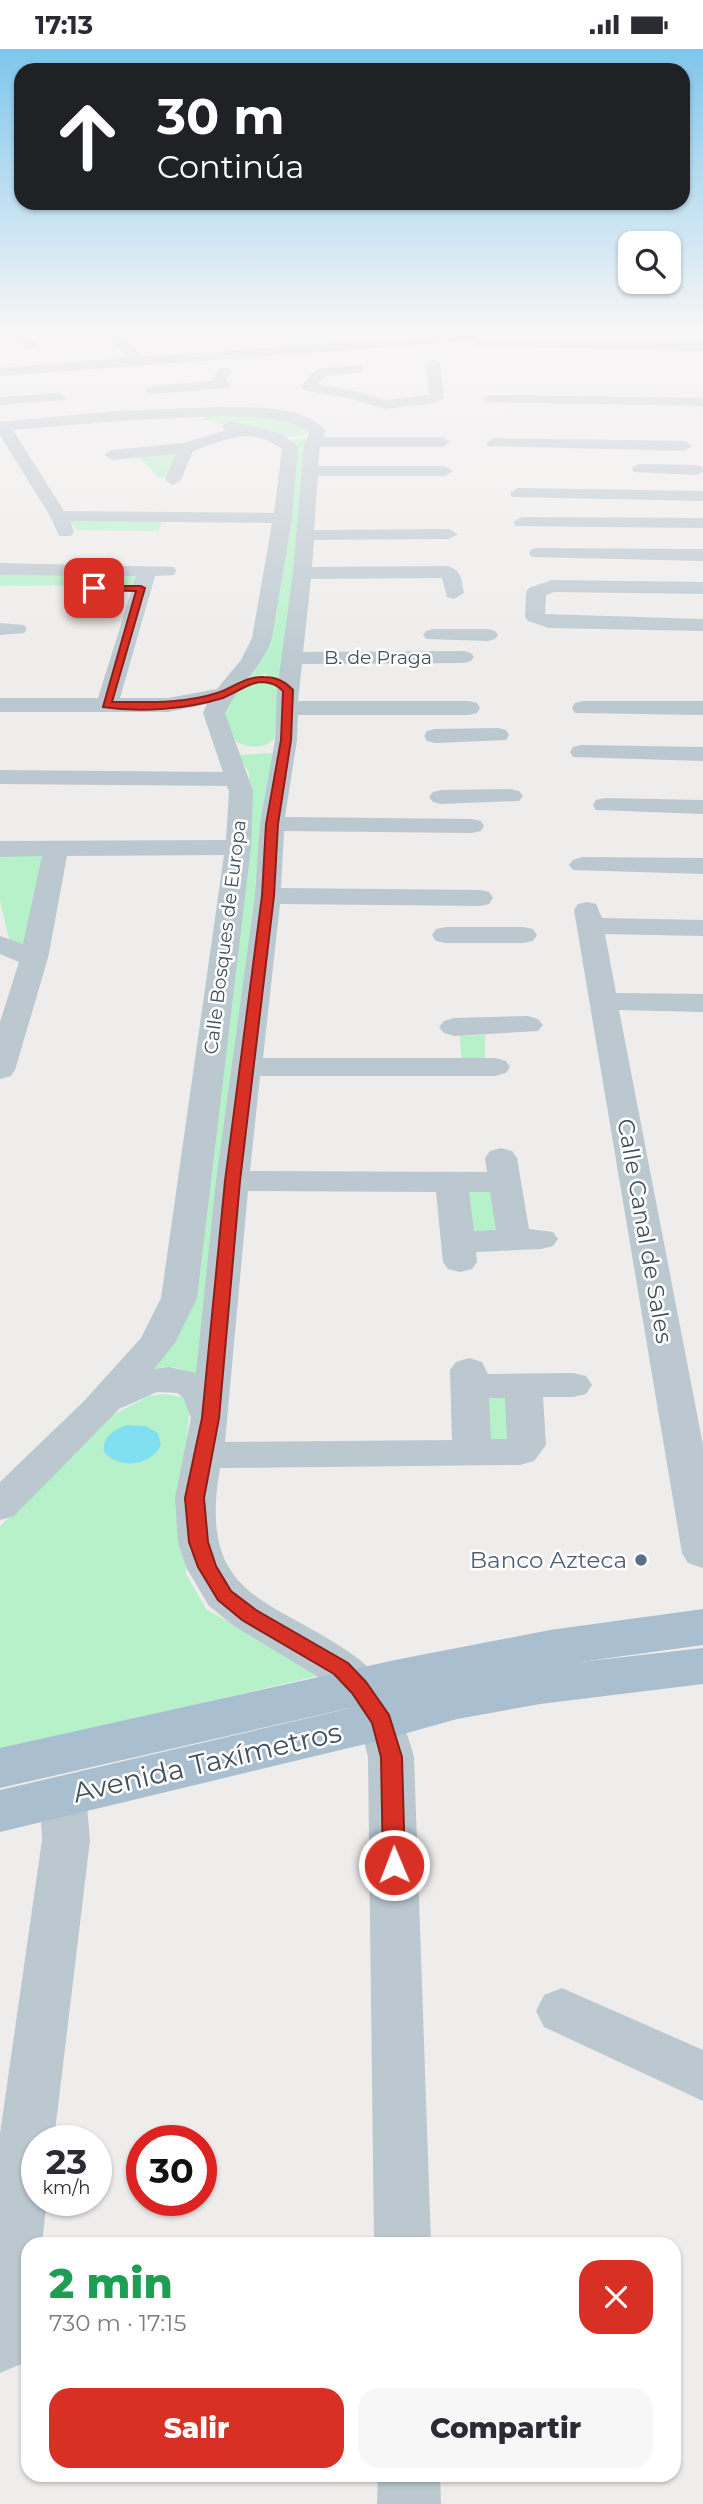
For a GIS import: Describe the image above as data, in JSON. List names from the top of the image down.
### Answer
{
  "streets": {
    "main road": ["Avenida Taxímetros"],
    "street": ["B. de Praga", "Calle Bosques de Europa", "Calle Canal de Sales"]
  },
  "crossings": [
    ["B. de Praga", "Calle Bosques de Europa"],
    ["Calle Bosques de Europa", "Avenida Taxímetros"]
  ],
  "places": ["Banco Azteca"],
  "page": {
    "status": "17:13",
    "turn": ["30 m", "Continúa"],
    "speed": "23 km/h",
    "limit": "30",
    "heading": ["2 min", "730 m · 17:15"],
    "buttons": ["Salir", "Compartir"]
  }
}
